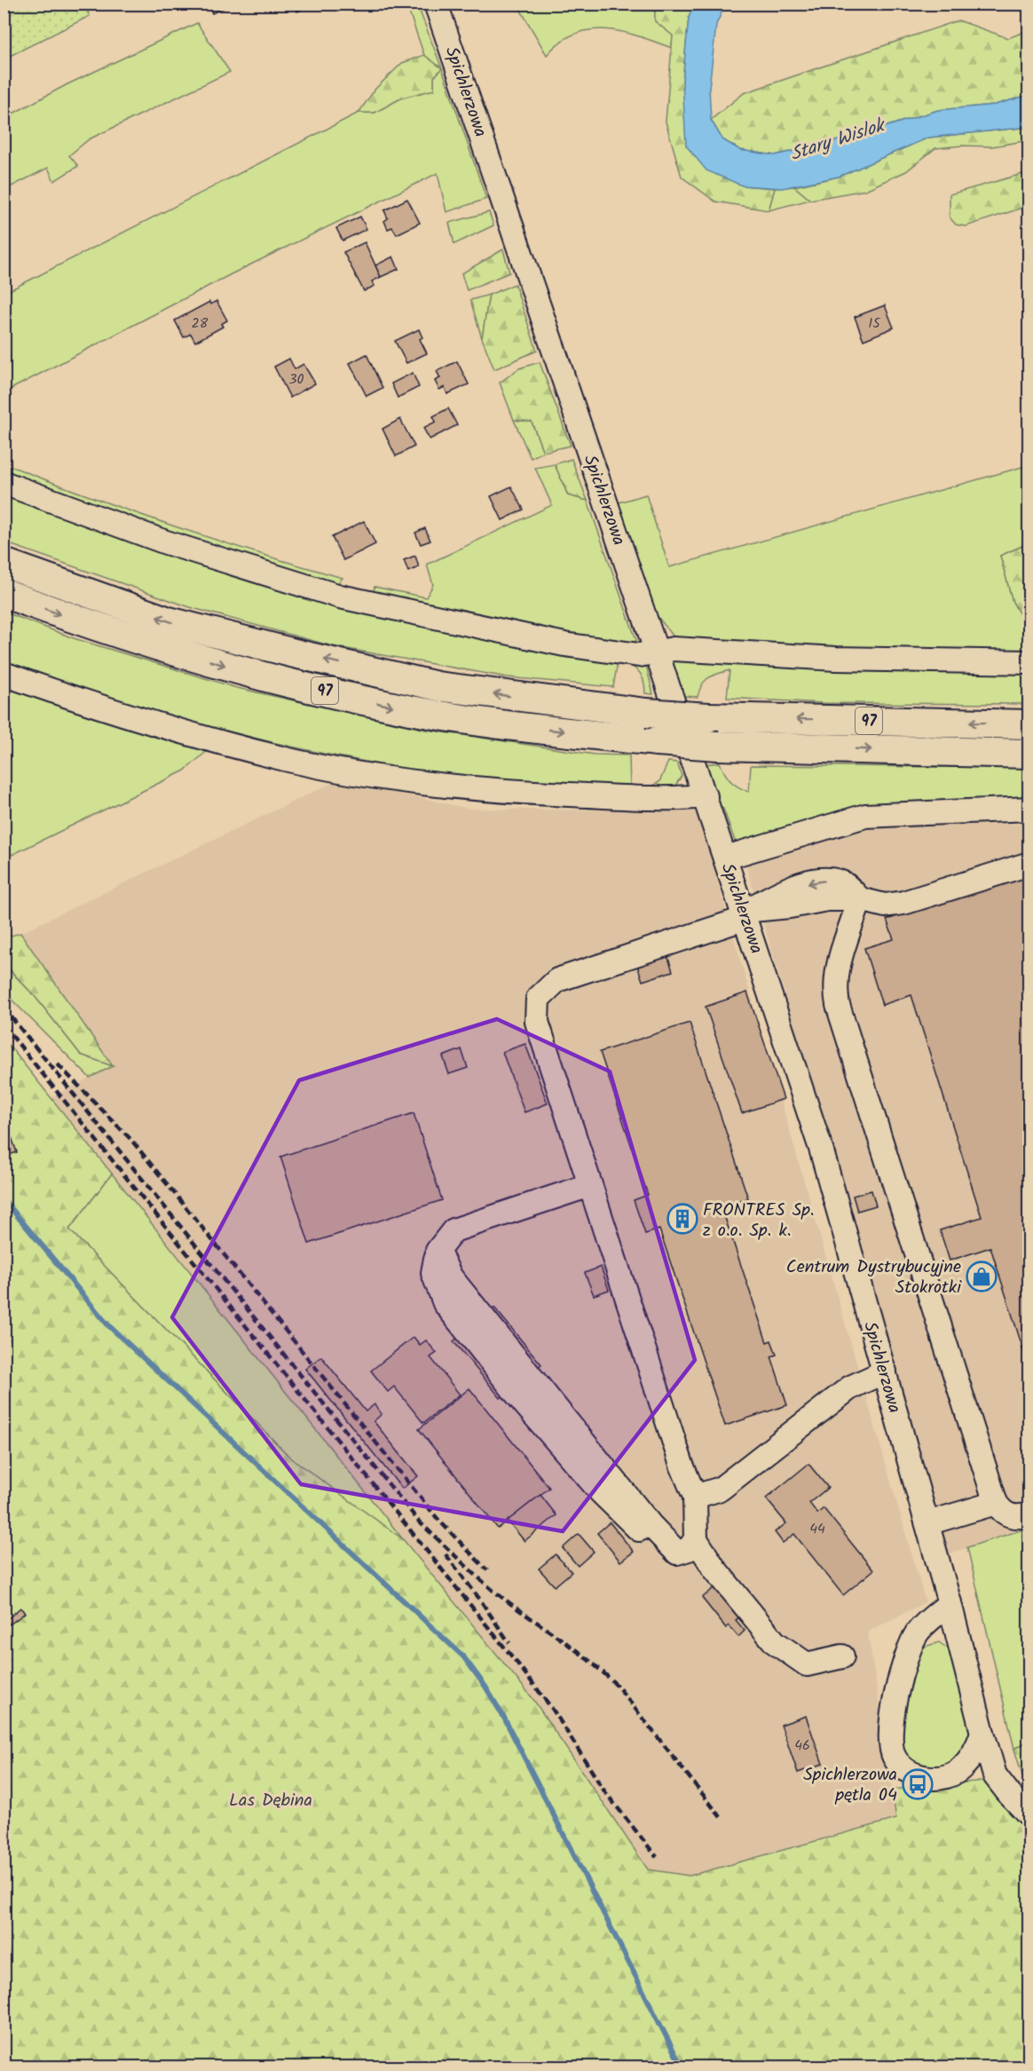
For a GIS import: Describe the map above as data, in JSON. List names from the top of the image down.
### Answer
{
  "streets": {
    "main road": ["97"],
    "street": ["Spichlerzowa"]
  },
  "water": ["Stary Wislok"],
  "parks": ["Las Dębina"],
  "places": {
    "building": ["FRONTRES Sp. z o.o. Sp. k."],
    "shop": ["Centrum Dystrybucyjne Stokrotki"],
    "bus stop": ["Spichlerzowa pętla 04"]
  },
  "house_numbers": [
    "28",
    "15",
    "30",
    "44",
    "46"
  ]
}
